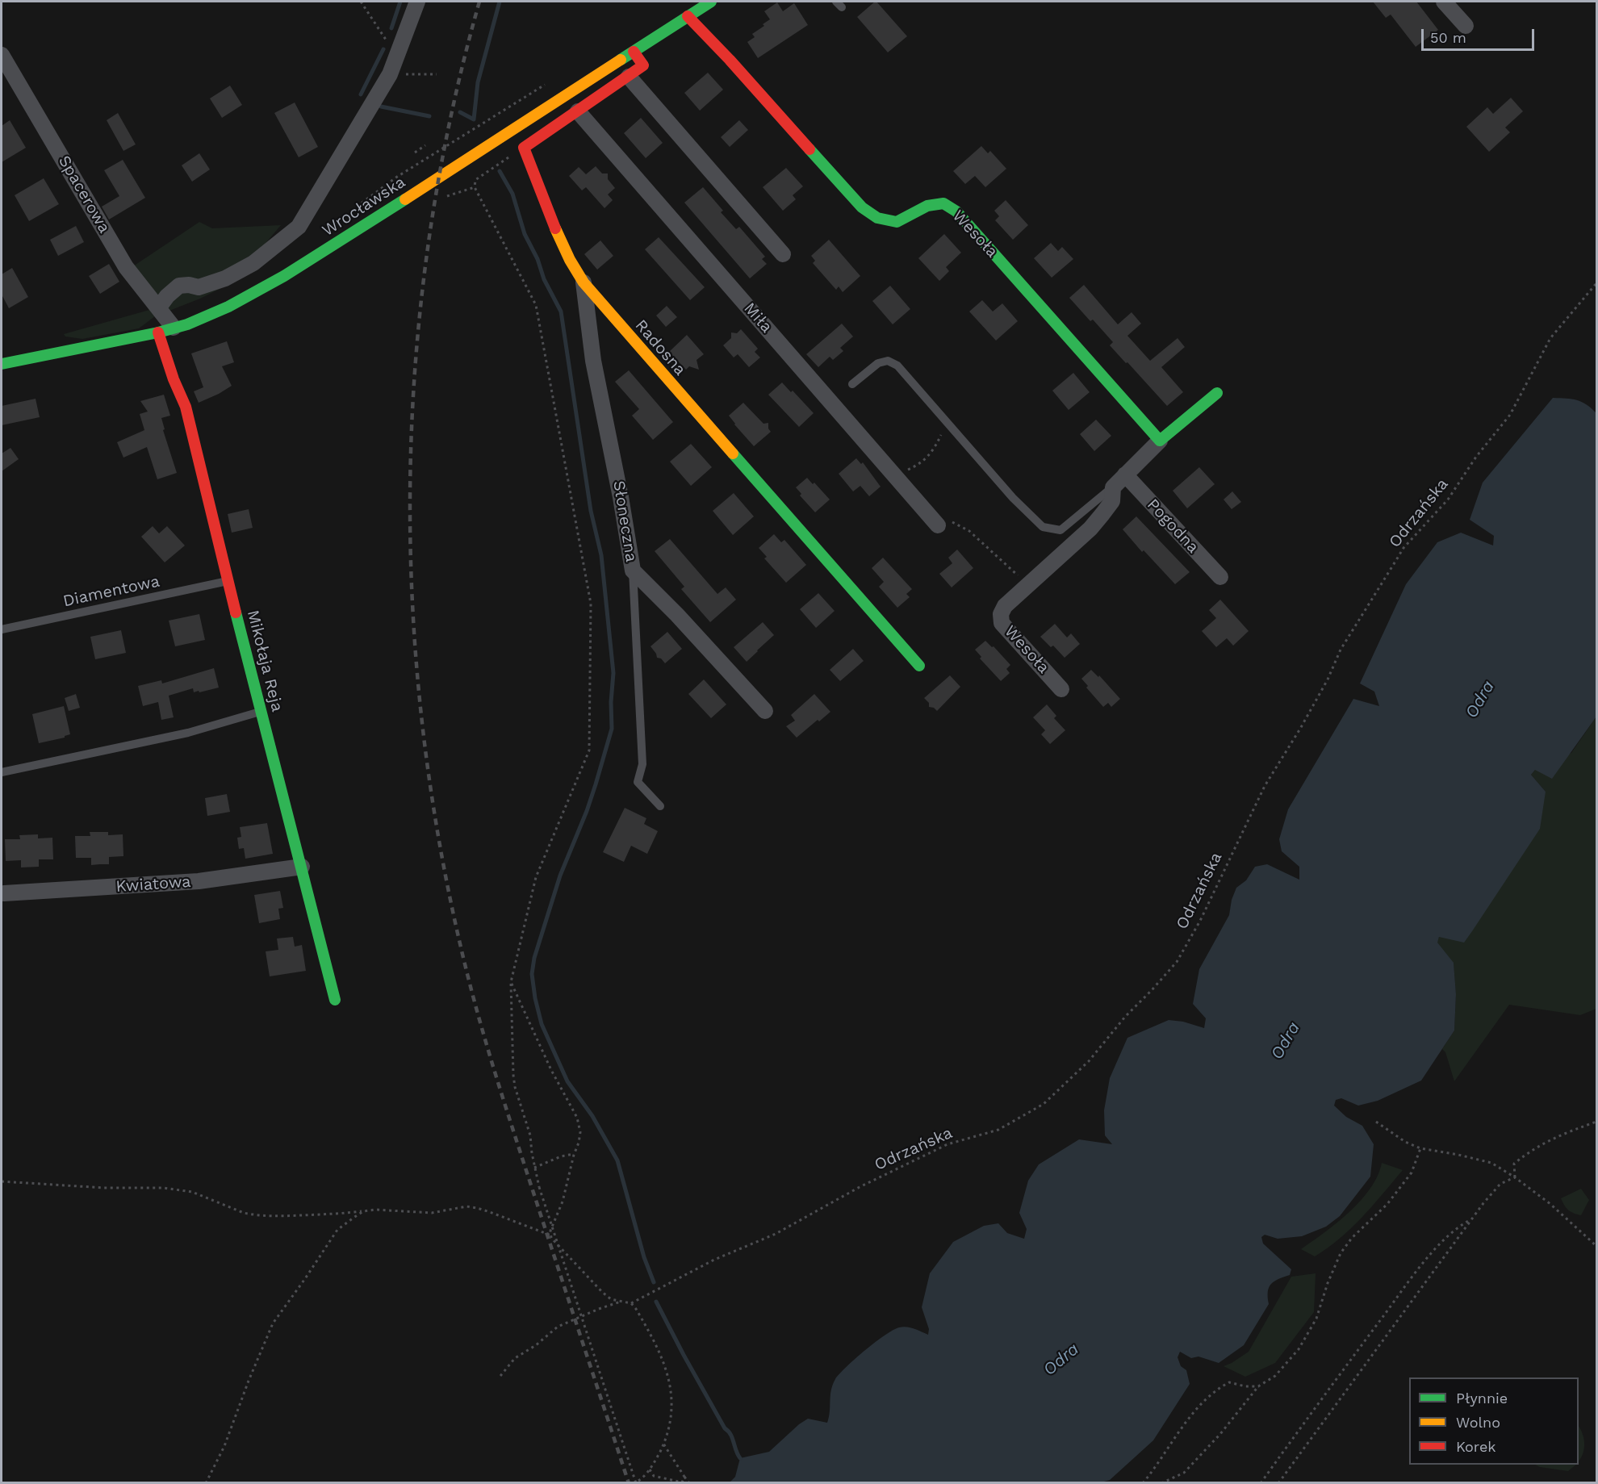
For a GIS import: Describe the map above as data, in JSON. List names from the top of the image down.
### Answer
{
  "streets": {
    "street": [
      "Spacerowa",
      "Wrocławska",
      "Wesoła",
      "Miła",
      "Radosna",
      "Słoneczna",
      "Pogodna",
      "Mikołaja Reja",
      "Kwiatowa"
    ],
    "lane": ["Diamentowa"],
    "path": ["Odrzańska"]
  },
  "crossings": [
    ["Spacerowa", "Wrocławska"],
    ["Wrocławska", "Wesoła"],
    ["Wrocławska", "Mikołaja Reja"],
    ["Wesoła", "Pogodna"],
    ["Radosna", "Słoneczna"],
    ["Diamentowa", "Mikołaja Reja"],
    ["Mikołaja Reja", "Kwiatowa"]
  ],
  "water": ["Odra"],
  "legend": ["Płynnie", "Wolno", "Korek"],
  "scale_bar": "50 m"
}
